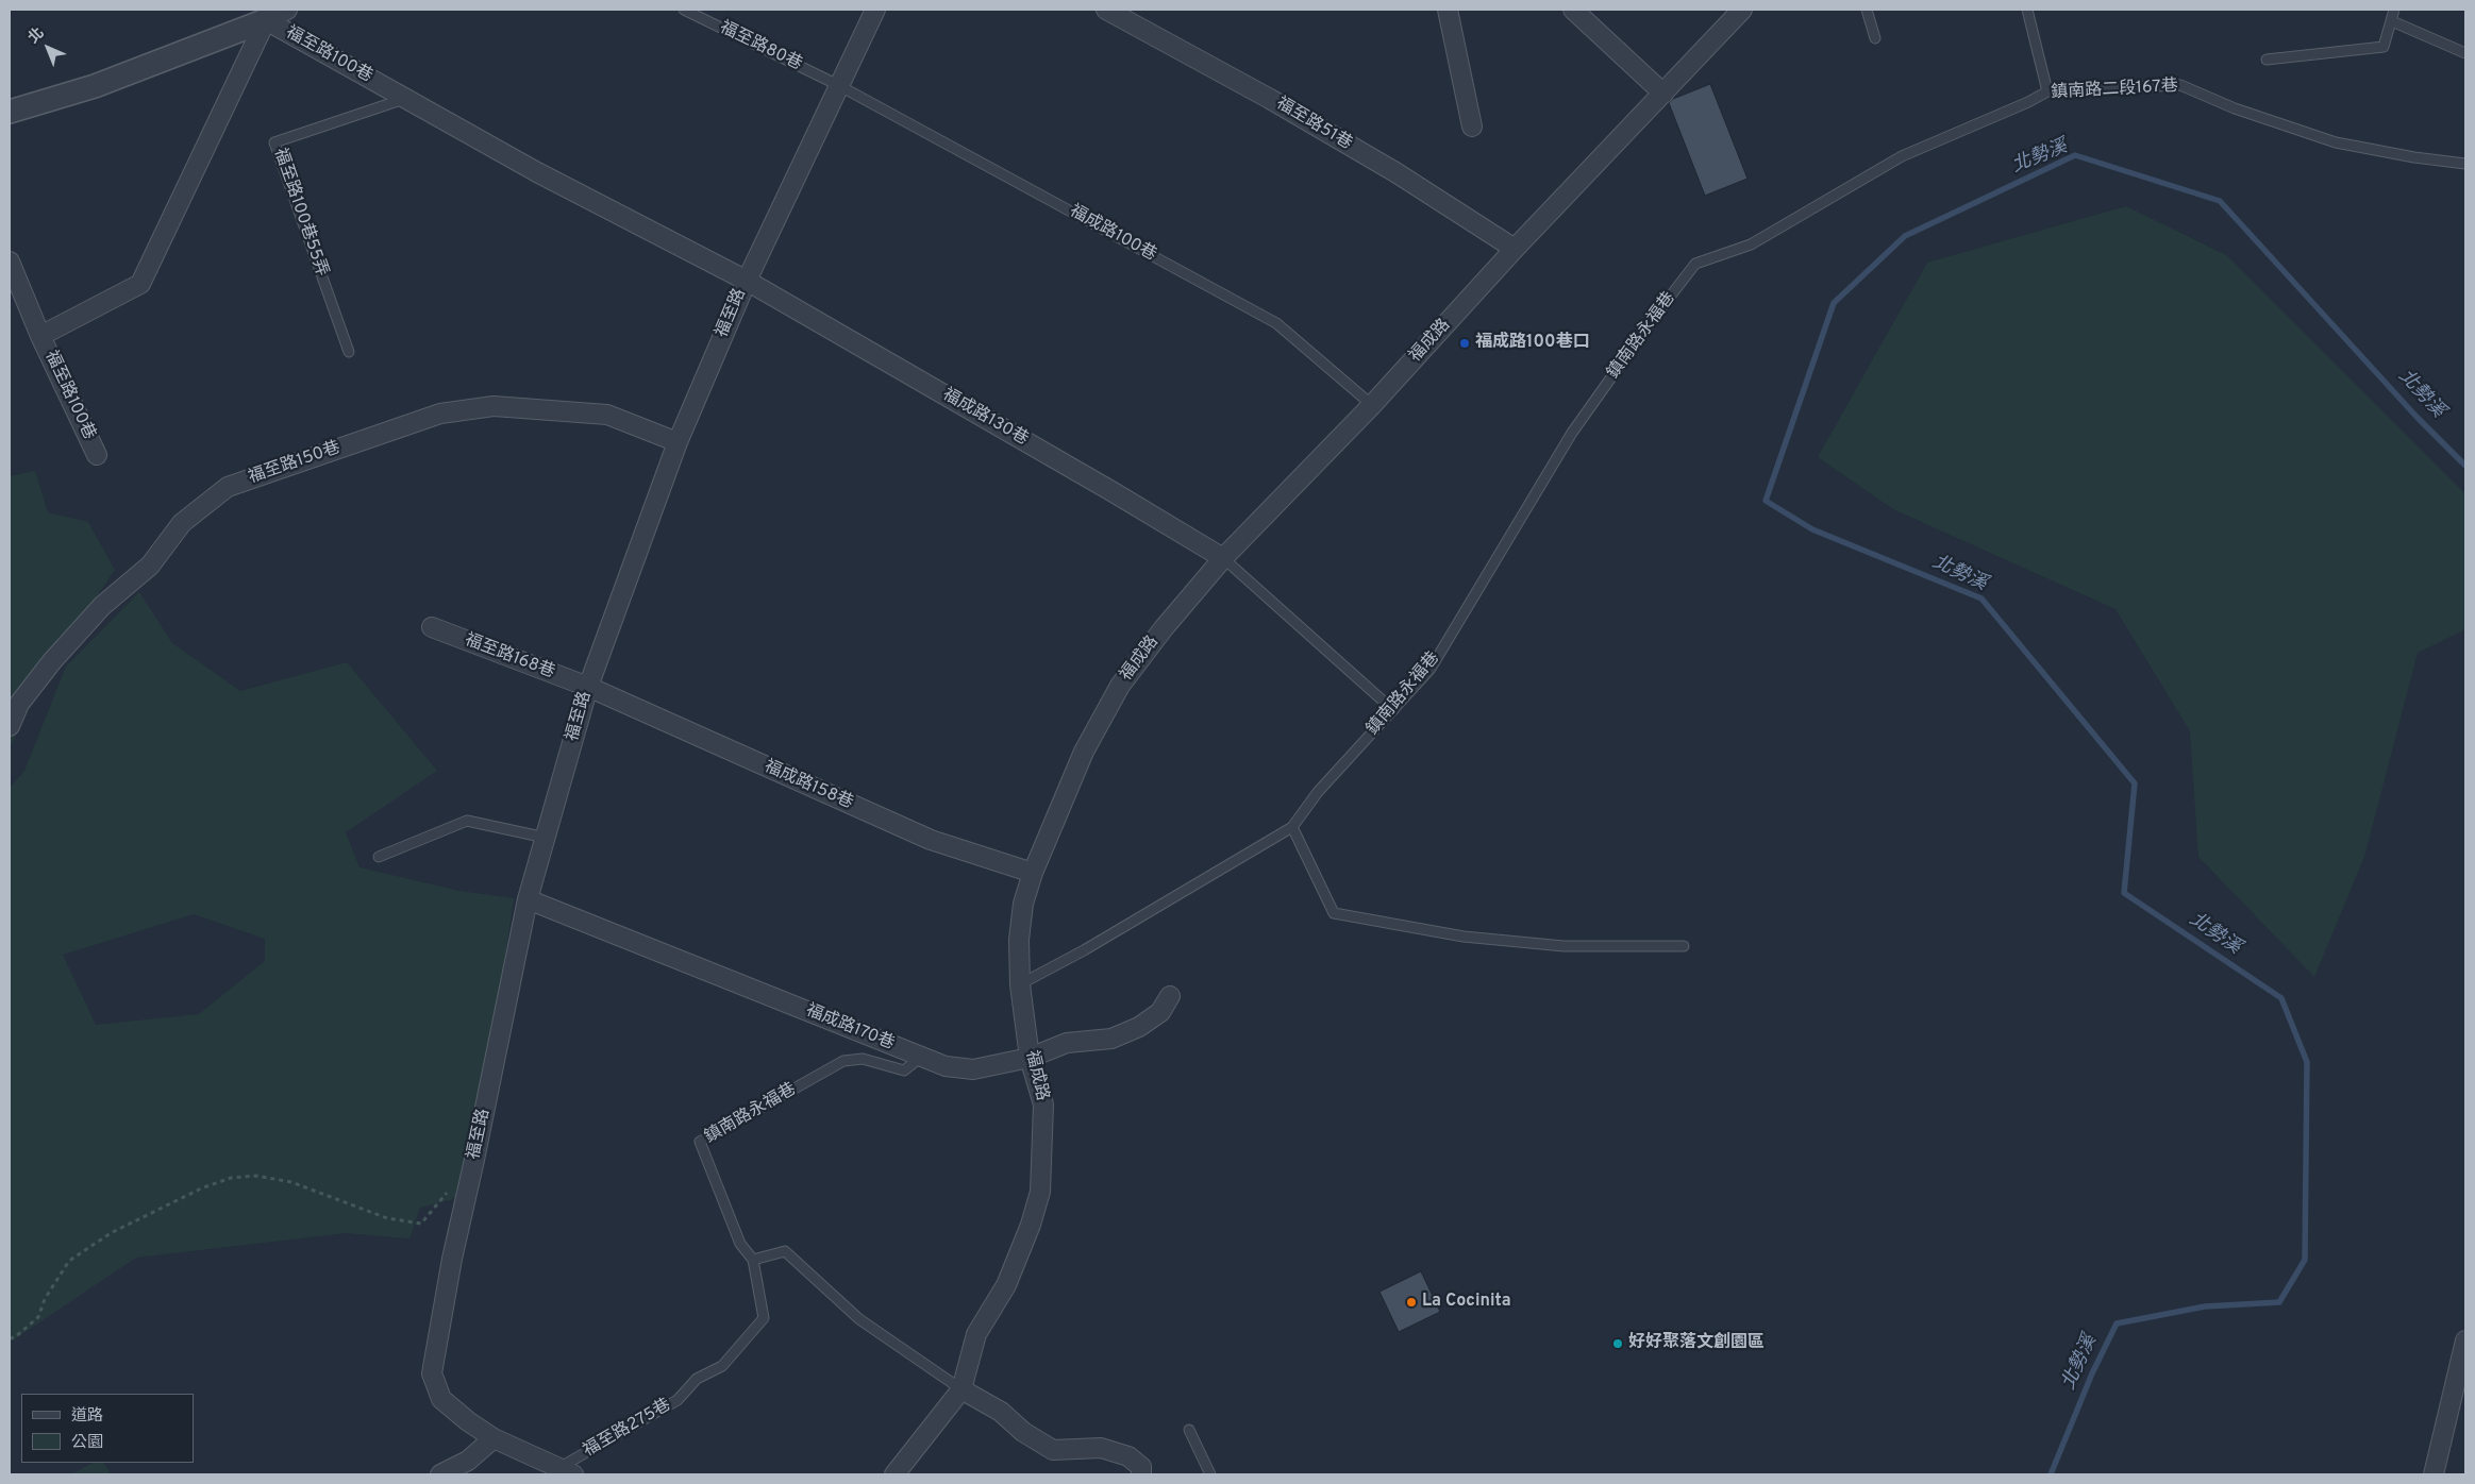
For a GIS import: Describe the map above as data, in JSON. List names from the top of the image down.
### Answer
{
  "streets": {
    "street": [
      "福至路100巷",
      "福至路51巷",
      "福至路",
      "福成路",
      "福成路130巷",
      "福至路150巷",
      "福至路168巷",
      "福成路158巷",
      "福成路170巷"
    ],
    "lane": [
      "福至路80巷",
      "鎮南路二段167巷",
      "福至路100巷55弄",
      "福成路100巷",
      "鎮南路永福巷",
      "福至路275巷"
    ]
  },
  "crossings": [
    ["福至路80巷", "福成路100巷"],
    ["福至路80巷", "福至路"],
    ["福至路100巷", "福至路100巷55弄"],
    ["福至路100巷", "福至路"],
    ["福至路100巷", "福成路130巷"],
    ["鎮南路二段167巷", "鎮南路永福巷"],
    ["福至路51巷", "福成路"],
    ["福成路100巷", "福至路"],
    ["福成路100巷", "福成路"],
    ["福至路", "福成路130巷"],
    ["福至路", "福至路150巷"],
    ["福至路", "福至路168巷"],
    ["福至路", "福成路158巷"],
    ["福至路", "福成路170巷"],
    ["鎮南路永福巷", "福成路"],
    ["鎮南路永福巷", "福成路170巷"],
    ["鎮南路永福巷", "福至路275巷"],
    ["福成路", "福成路130巷"],
    ["福成路", "福成路158巷"],
    ["福成路", "福成路170巷"],
    ["福至路168巷", "福成路158巷"]
  ],
  "water": ["北勢溪"],
  "places": ["福成路100巷口", "La Cocinita", "好好聚落文創園區"],
  "legend": ["道路", "公園"],
  "north": "top left"
}
